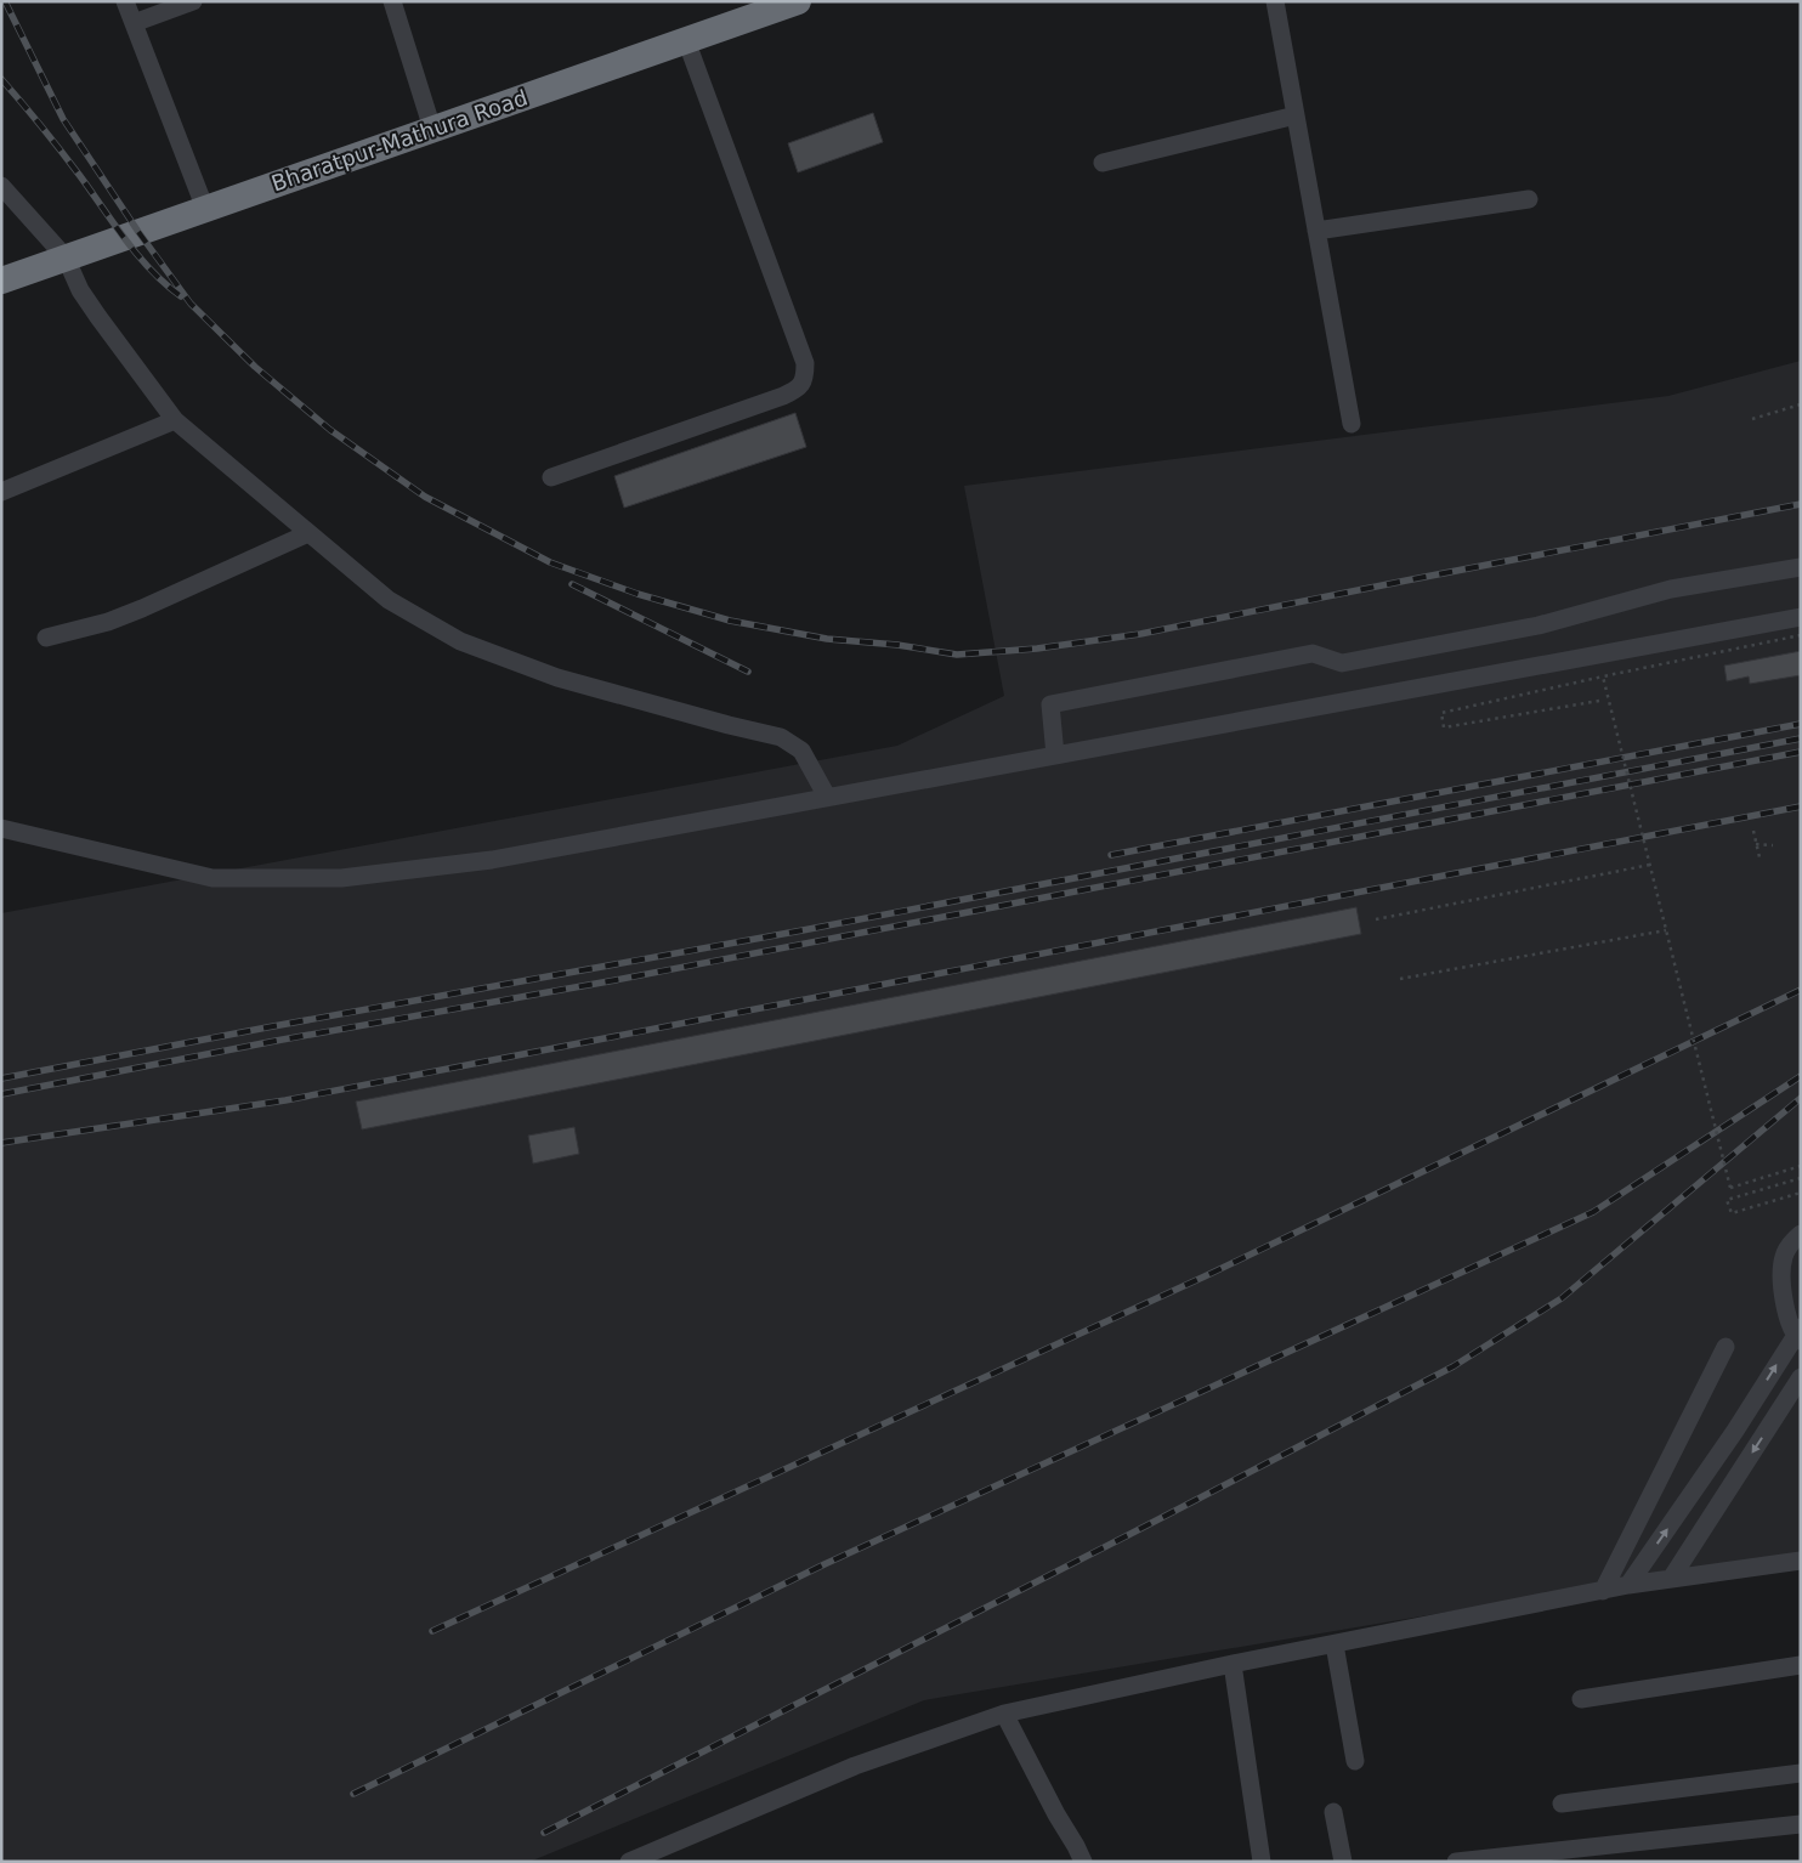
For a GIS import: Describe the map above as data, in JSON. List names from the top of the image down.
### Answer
{
  "streets": {
    "highway": ["Bharatpur-Mathura Road"]
  }
}
